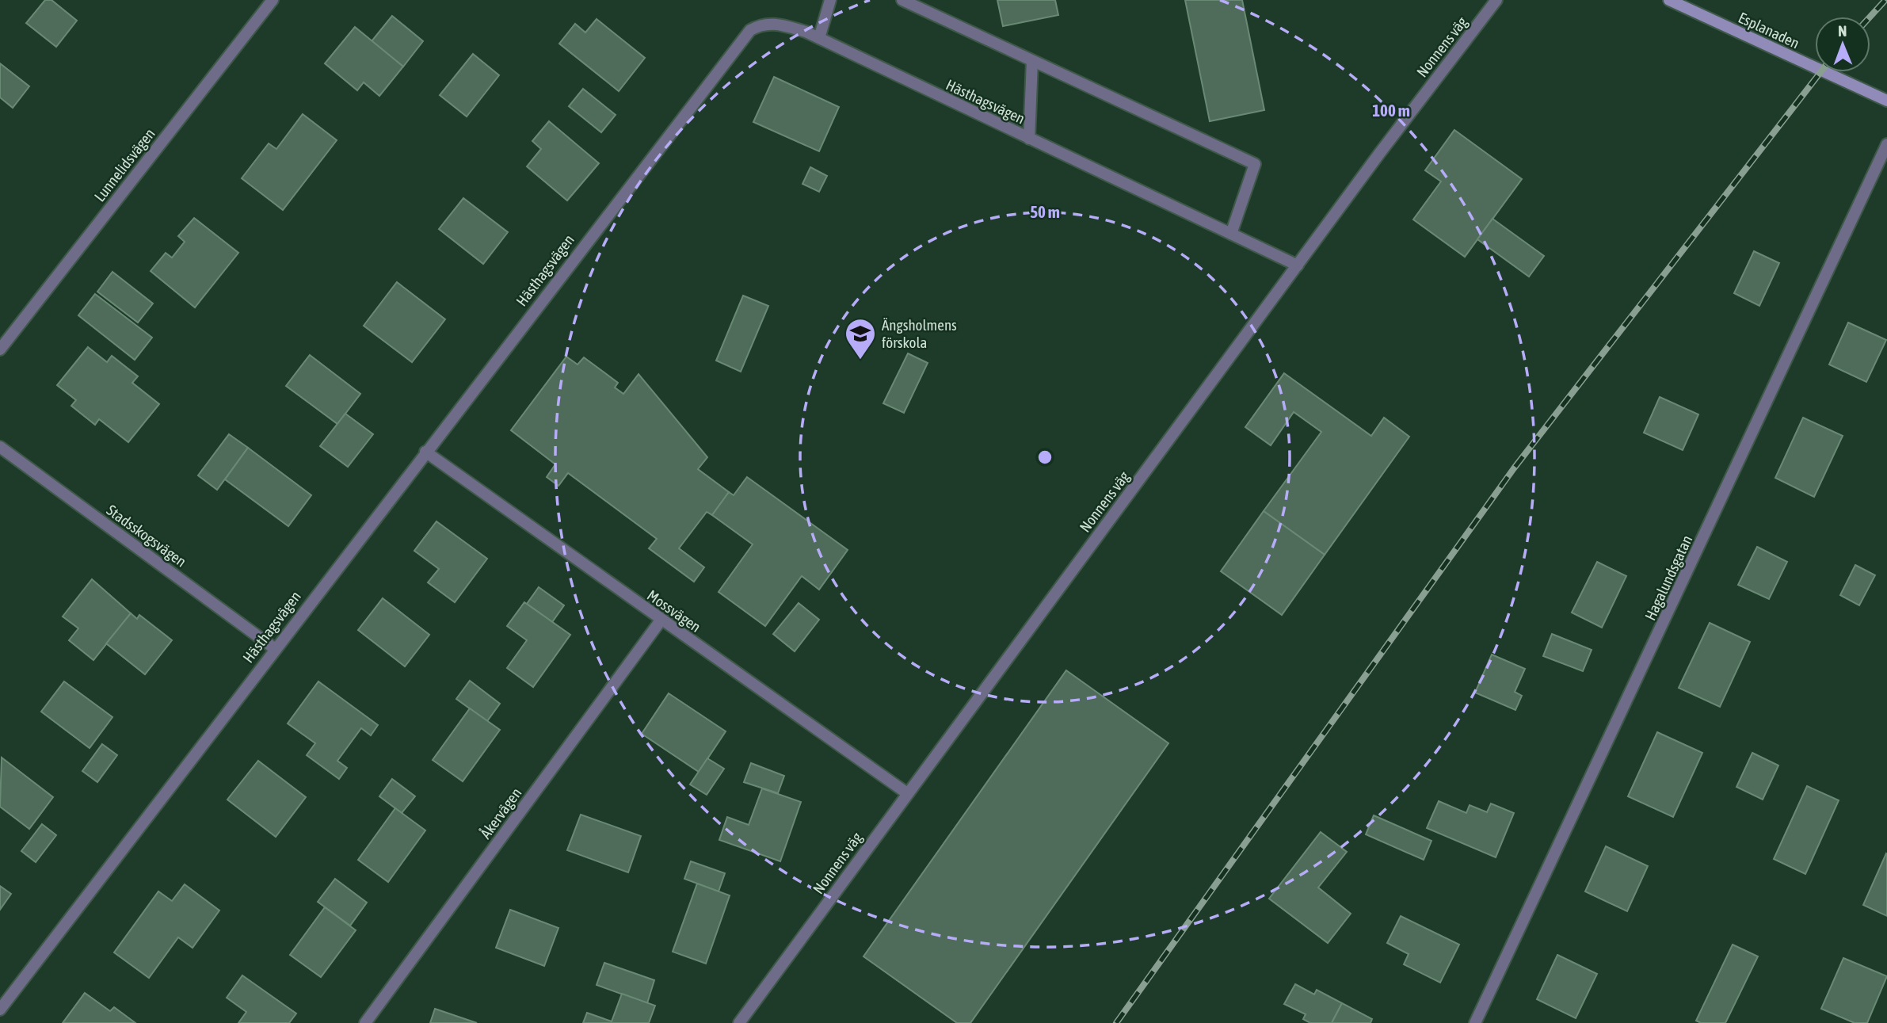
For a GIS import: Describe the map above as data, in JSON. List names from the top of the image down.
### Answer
{
  "streets": {
    "street": [
      "Esplanaden",
      "Nonnens väg",
      "Hästhagsvägen",
      "Lunnelidsvägen",
      "Stadsskogsvägen",
      "Hagalundsgatan",
      "Mossvägen",
      "Åkervägen"
    ]
  },
  "crossings": [
    ["Nonnens väg", "Hästhagsvägen"],
    ["Nonnens väg", "Mossvägen"],
    ["Hästhagsvägen", "Stadsskogsvägen"],
    ["Hästhagsvägen", "Mossvägen"],
    ["Mossvägen", "Åkervägen"]
  ],
  "places": {
    "school or university": ["Ängsholmens förskola"]
  },
  "north": "top",
  "rings": ["100 m", "50 m"]
}
